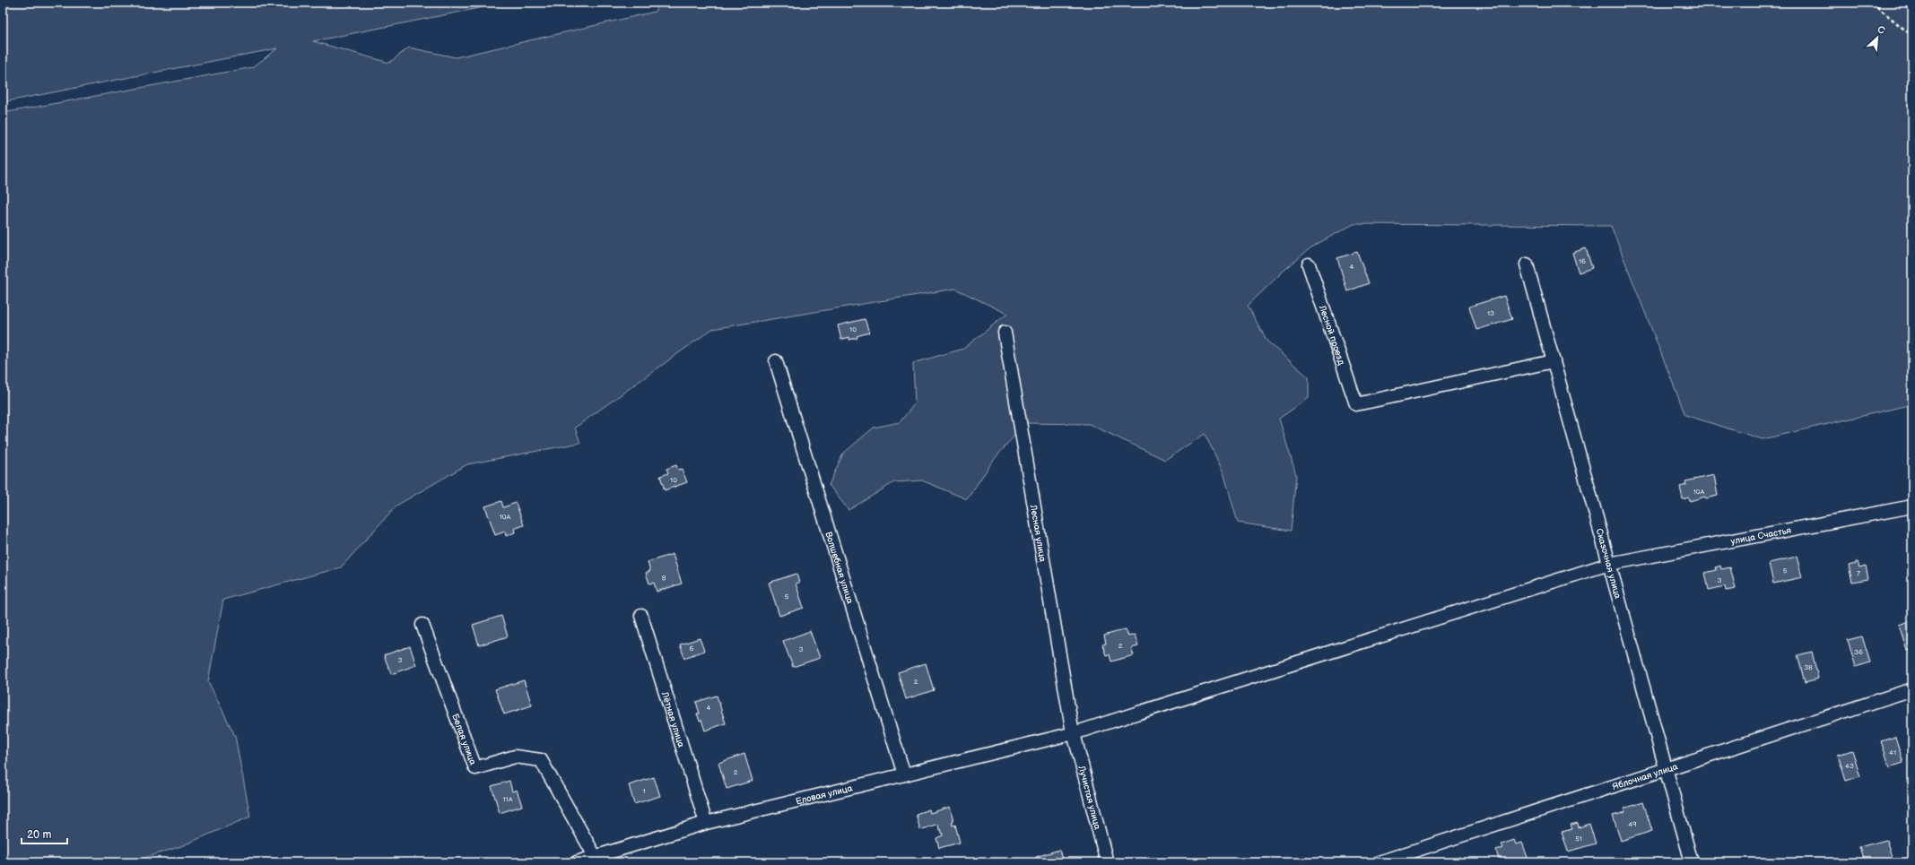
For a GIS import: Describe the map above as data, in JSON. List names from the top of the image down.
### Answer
{
  "streets": {
    "street": [
      "Лесной проезд",
      "Лесная улица",
      "улица Счастья",
      "Сказочная улица",
      "Волшебная улица",
      "Лётная улица",
      "Белая улица",
      "Яблочная улица",
      "Еловая улица",
      "Лучистая улица"
    ]
  },
  "crossings": [
    ["Лесной проезд", "Сказочная улица"],
    ["Лесная улица", "улица Счастья"],
    ["Лесная улица", "Еловая улица"],
    ["Лесная улица", "Лучистая улица"],
    ["улица Счастья", "Сказочная улица"],
    ["улица Счастья", "Еловая улица"],
    ["улица Счастья", "Лучистая улица"],
    ["Сказочная улица", "Яблочная улица"],
    ["Волшебная улица", "Еловая улица"],
    ["Лётная улица", "Еловая улица"],
    ["Белая улица", "Еловая улица"],
    ["Еловая улица", "Лучистая улица"]
  ],
  "house_numbers": [
    "16",
    "4",
    "13",
    "10",
    "10",
    "10А",
    "10А",
    "5",
    "7",
    "8",
    "3",
    "5",
    "2",
    "6",
    "3",
    "36",
    "3",
    "38",
    "2",
    "4",
    "41",
    "43",
    "2",
    "1",
    "11А",
    "49",
    "51"
  ],
  "scale_bar": "20 m",
  "north": "top right"
}
